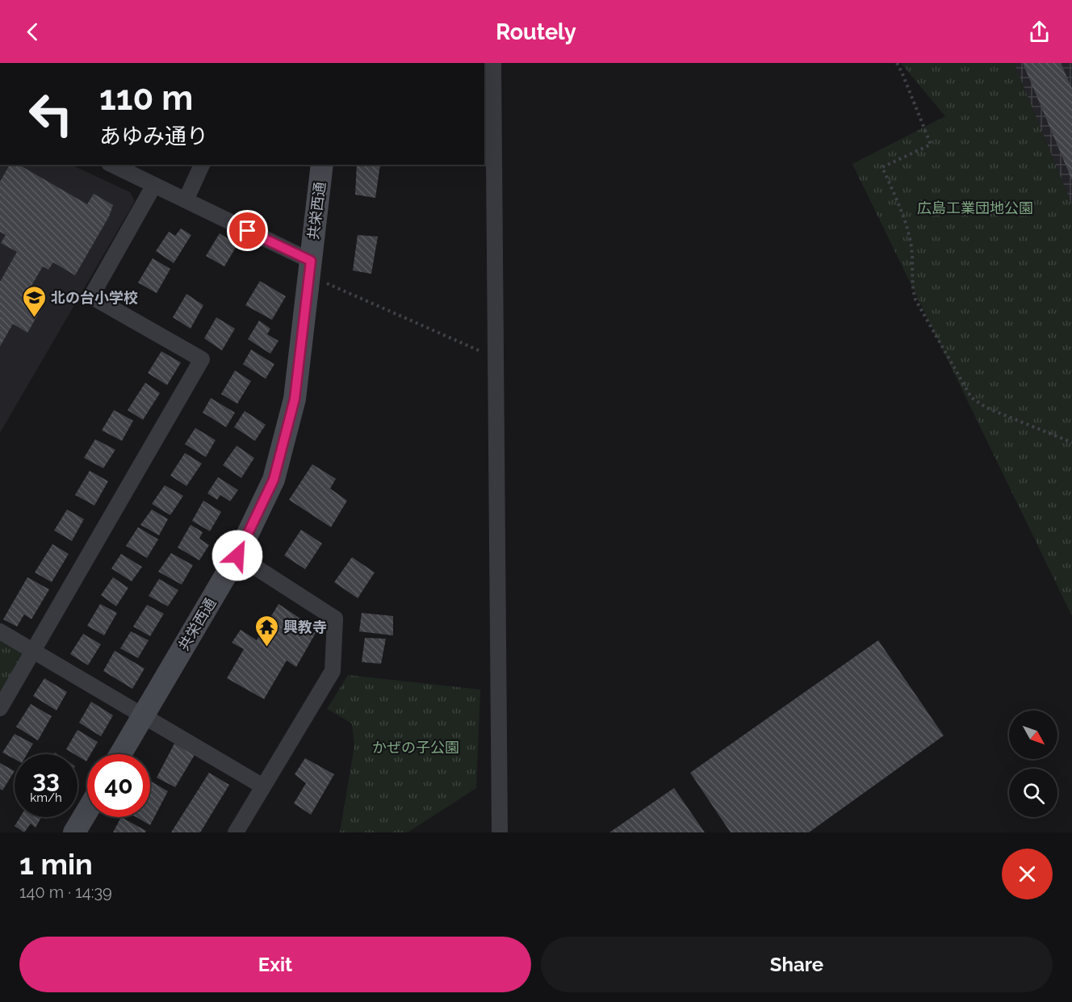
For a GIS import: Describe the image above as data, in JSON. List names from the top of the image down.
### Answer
{
  "streets": {
    "street": ["共栄西通"]
  },
  "parks": ["広島工業団地公園", "かぜの子公園"],
  "places": {
    "school or university": ["北の台小学校"],
    "temple": ["興教寺"]
  },
  "north": "bottom right",
  "page": {
    "header": "Routely",
    "turn": ["110 m", "あゆみ通り"],
    "speed": "33 km/h",
    "limit": "40",
    "heading": ["1 min", "140 m · 14:39"],
    "buttons": ["Exit", "Share"]
  }
}
